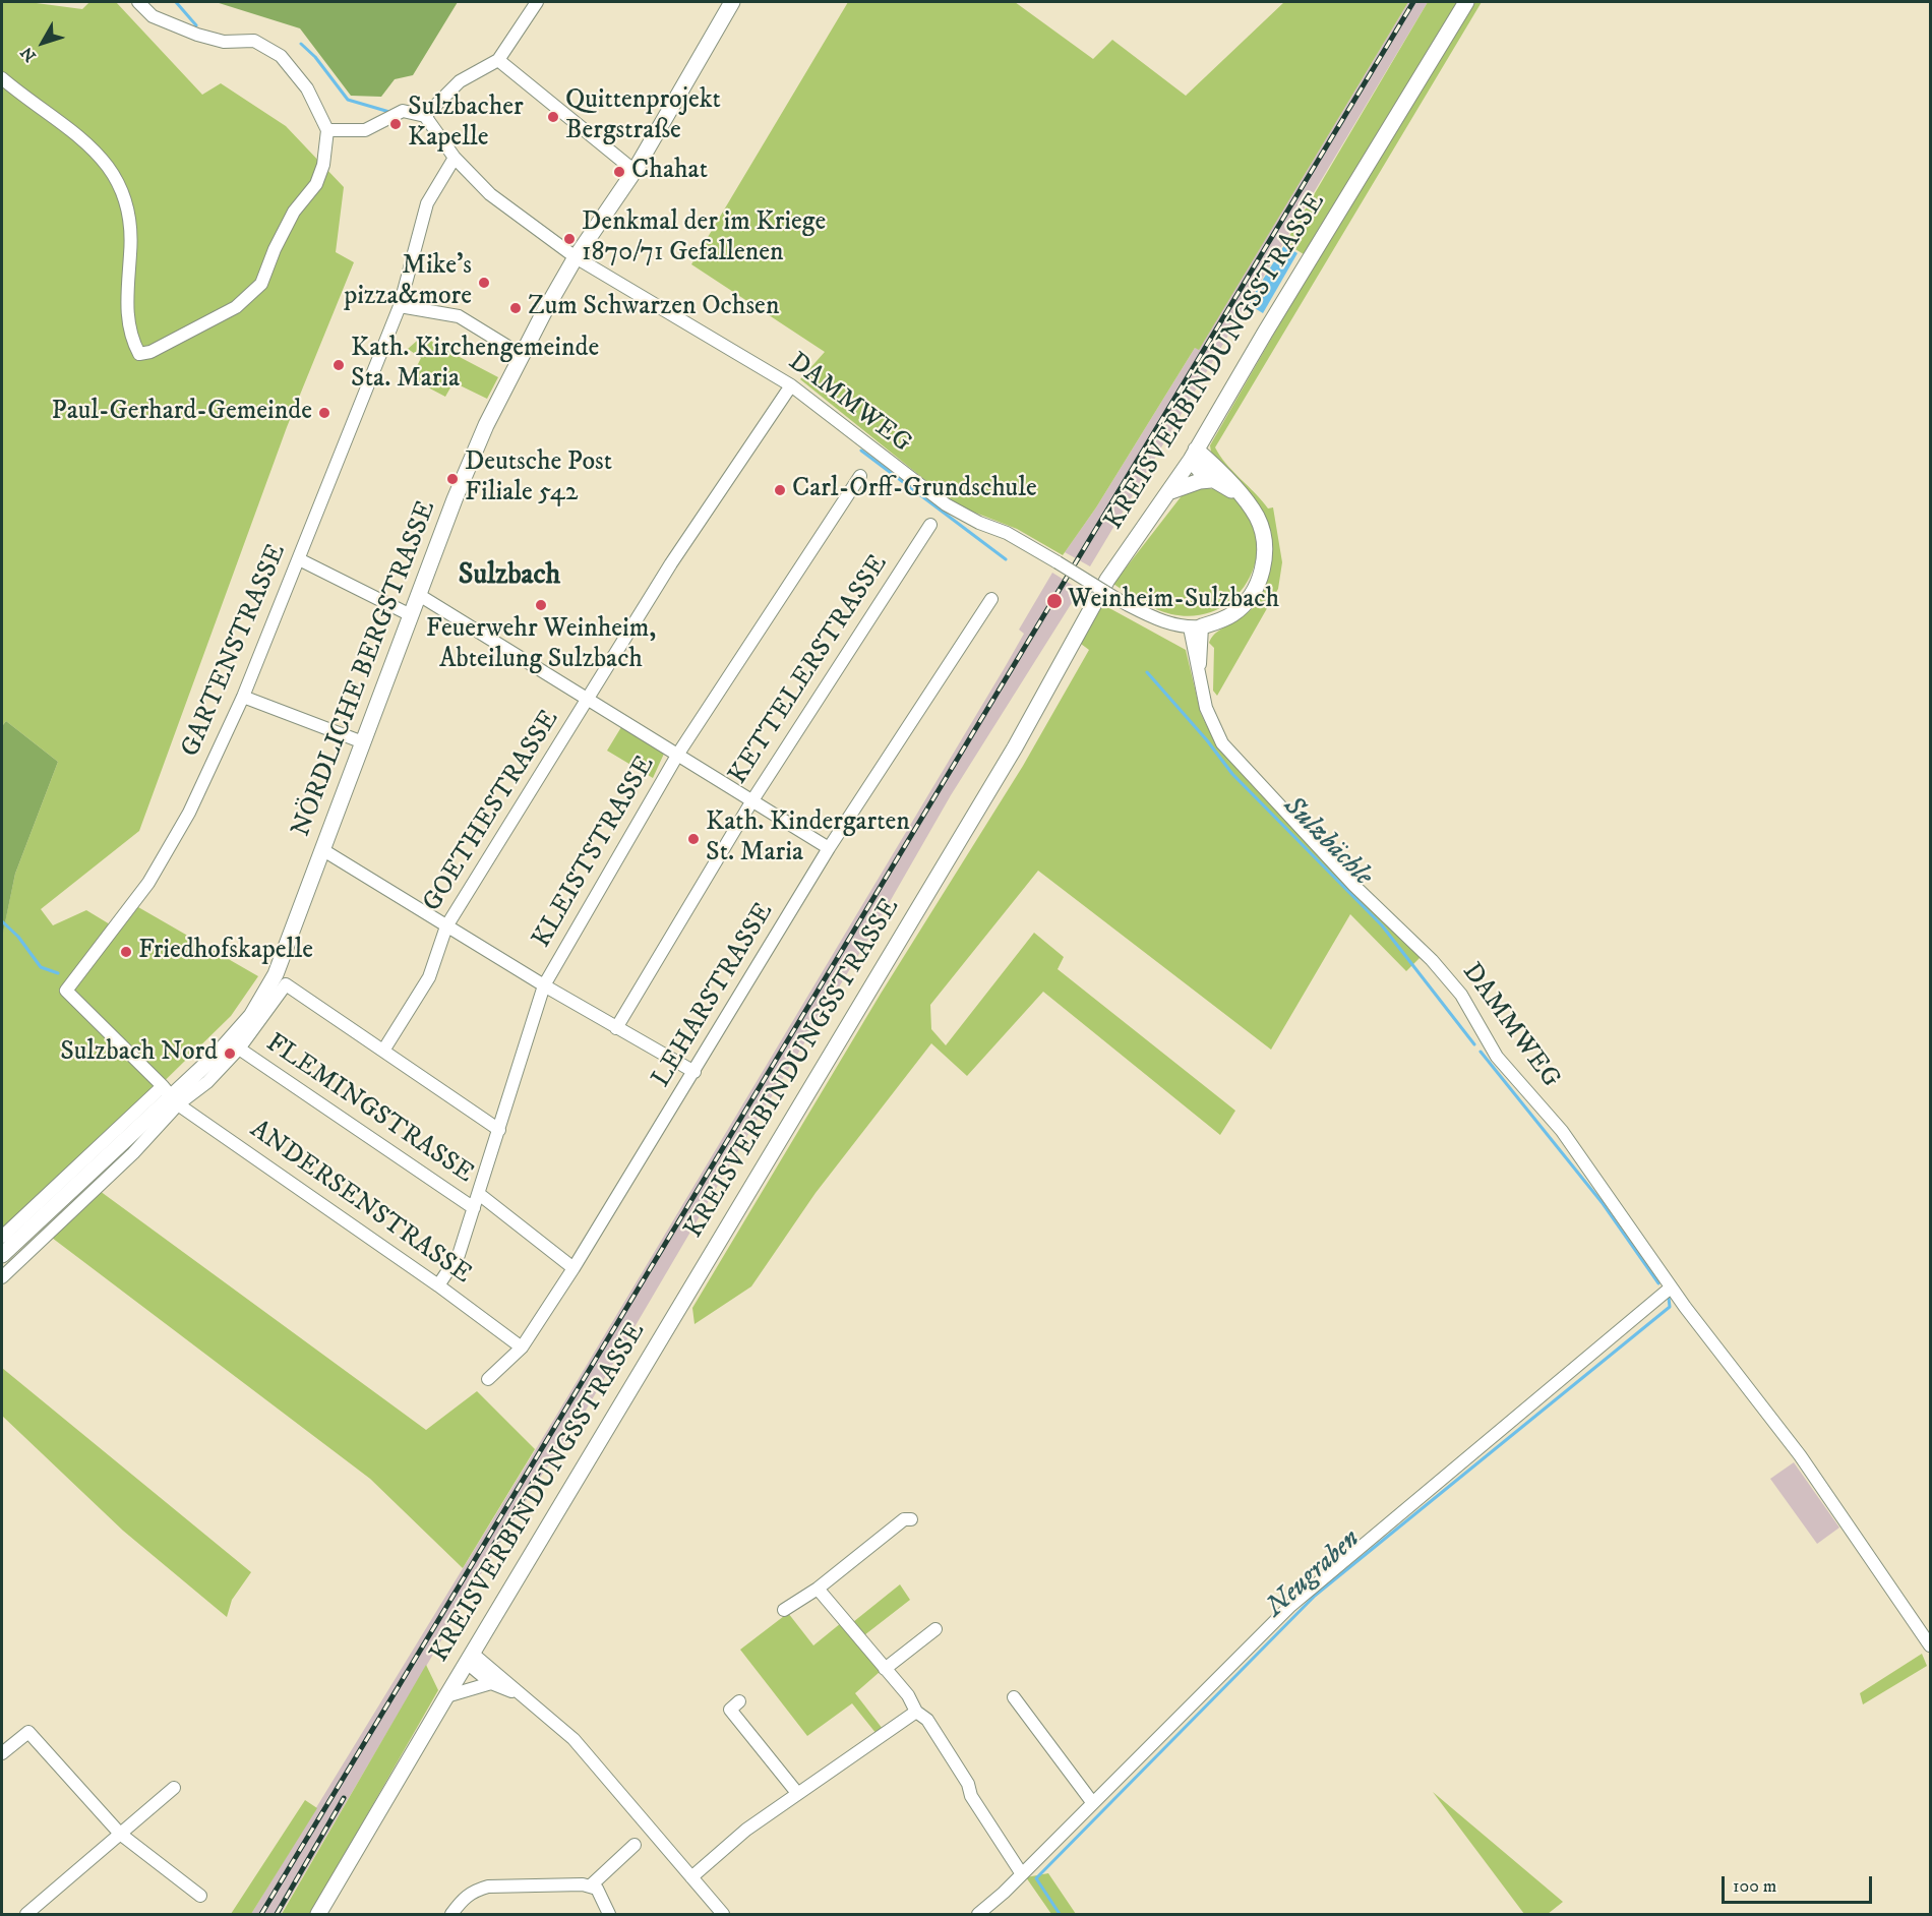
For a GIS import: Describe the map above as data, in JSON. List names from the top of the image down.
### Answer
{
  "streets": {
    "main road": ["KREISVERBINDUNGSSTRASSE", "NÖRDLICHE BERGSTRASSE"],
    "street": [
      "DAMMWEG",
      "GARTENSTRASSE",
      "KETTELERSTRASSE",
      "GOETHESTRASSE",
      "KLEISTSTRASSE",
      "LEHARSTRASSE",
      "FLEMINGSTRASSE",
      "ANDERSENSTRASSE"
    ]
  },
  "crossings": [
    ["DAMMWEG", "GARTENSTRASSE"],
    ["DAMMWEG", "NÖRDLICHE BERGSTRASSE"],
    ["DAMMWEG", "GOETHESTRASSE"],
    ["GARTENSTRASSE", "ANDERSENSTRASSE"],
    ["NÖRDLICHE BERGSTRASSE", "ANDERSENSTRASSE"],
    ["KLEISTSTRASSE", "FLEMINGSTRASSE"],
    ["KLEISTSTRASSE", "ANDERSENSTRASSE"],
    ["LEHARSTRASSE", "ANDERSENSTRASSE"]
  ],
  "districts": ["Sulzbach"],
  "water": ["Sulzbächle", "Neugraben"],
  "places": [
    "Quittenprojekt Bergstraße",
    "Sulzbacher Kapelle",
    "Chahat",
    "Denkmal der im Kriege 1870/71 Gefallenen",
    "Mike's pizza&more",
    "Zum Schwarzen Ochsen",
    "Kath. Kirchengemeinde Sta. Maria",
    "Paul-Gerhard-Gemeinde",
    "Deutsche Post Filiale 542",
    "Carl-Orff-Grundschule",
    "Weinheim-Sulzbach",
    "Feuerwehr Weinheim, Abteilung Sulzbach",
    "Kath. Kindergarten St. Maria",
    "Friedhofskapelle",
    "Sulzbach Nord"
  ],
  "scale_bar": "100 m",
  "north": "bottom left"
}
